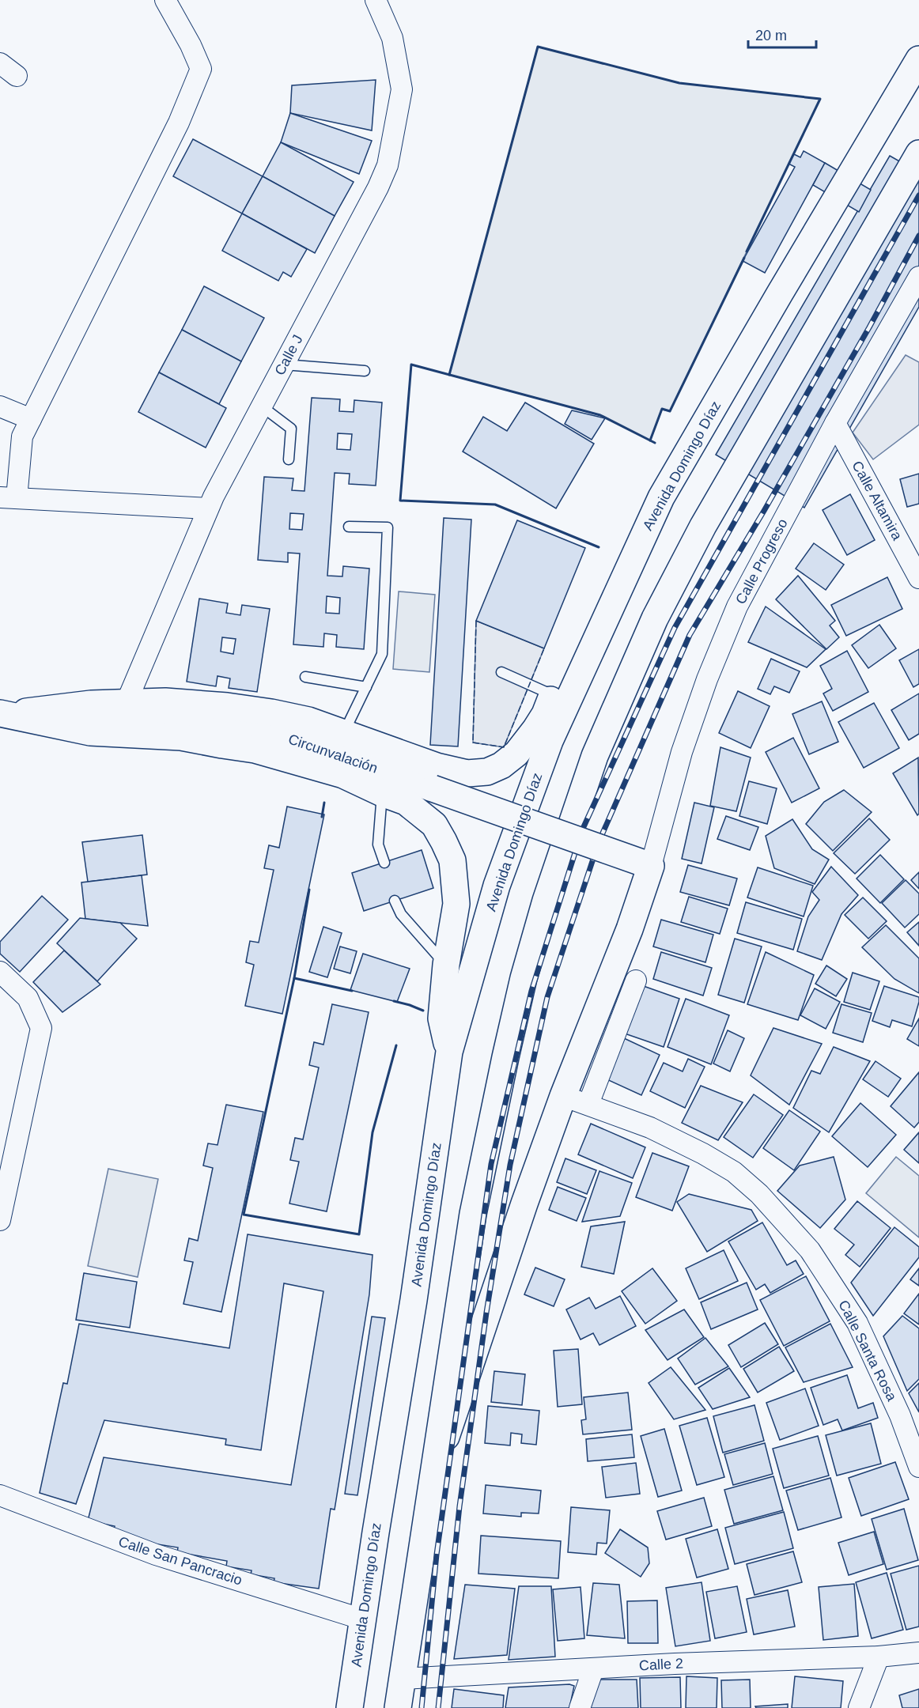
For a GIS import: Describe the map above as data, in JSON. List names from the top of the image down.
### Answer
{
  "streets": {
    "main road": ["Avenida Domingo Díaz", "Circunvalación"],
    "street": [
      "Calle J",
      "Calle Altamira",
      "Calle Progreso",
      "Calle Santa Rosa",
      "Calle San Pancracio",
      "Calle 2"
    ]
  },
  "crossings": [
    ["Avenida Domingo Díaz", "Calle San Pancracio"],
    ["Calle Altamira", "Calle Progreso"],
    ["Calle Progreso", "Circunvalación"]
  ],
  "scale_bar": "20 m"
}
